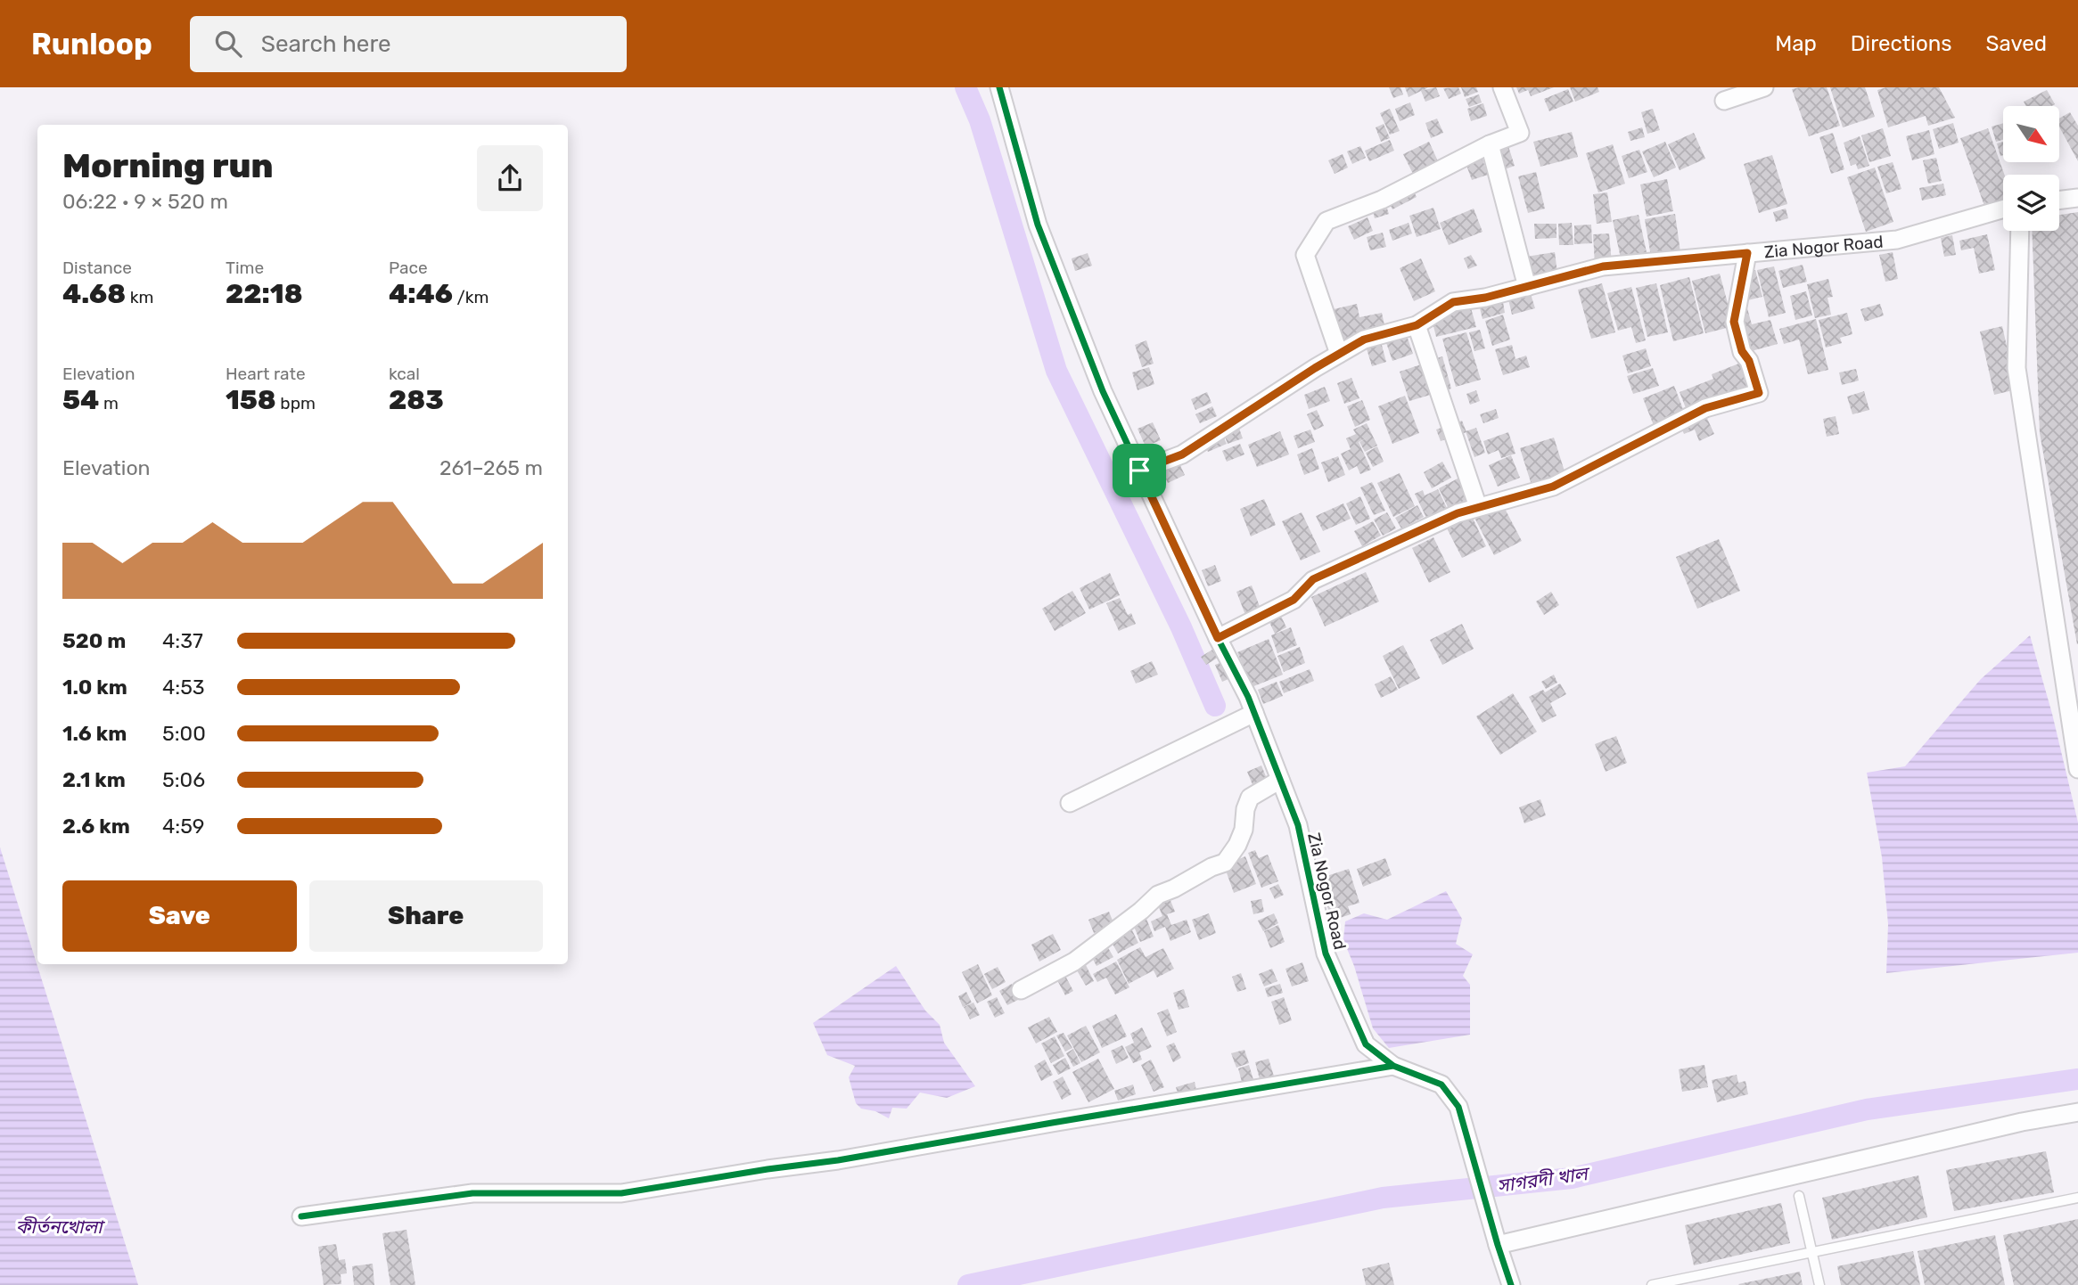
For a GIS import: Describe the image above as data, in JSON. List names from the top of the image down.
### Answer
{
  "streets": {
    "street": ["Zia Nogor Road"]
  },
  "water": ["সাগরদী খাল", "কীর্তনখোলা"],
  "north": "bottom right",
  "page": {
    "header": "Runloop",
    "search": "Search here",
    "nav": ["Map", "Directions", "Saved"],
    "heading": ["Morning run", "06:22 · 9 × 520 m"],
    "stats": [
      ["Distance", "4.68 km"],
      ["Time", "22:18"],
      ["Pace", "4:46 /km"],
      ["Elevation", "54 m"],
      ["Heart rate", "158 bpm"],
      ["kcal", "283"]
    ],
    "chart": ["Elevation", "261–265 m"],
    "list": [
      {
        "name": "520 m",
        "note": "4:37"
      },
      {
        "name": "1.0 km",
        "note": "4:53"
      },
      {
        "name": "1.6 km",
        "note": "5:00"
      },
      {
        "name": "2.1 km",
        "note": "5:06"
      },
      {
        "name": "2.6 km",
        "note": "4:59"
      }
    ],
    "buttons": ["Save", "Share"]
  }
}
